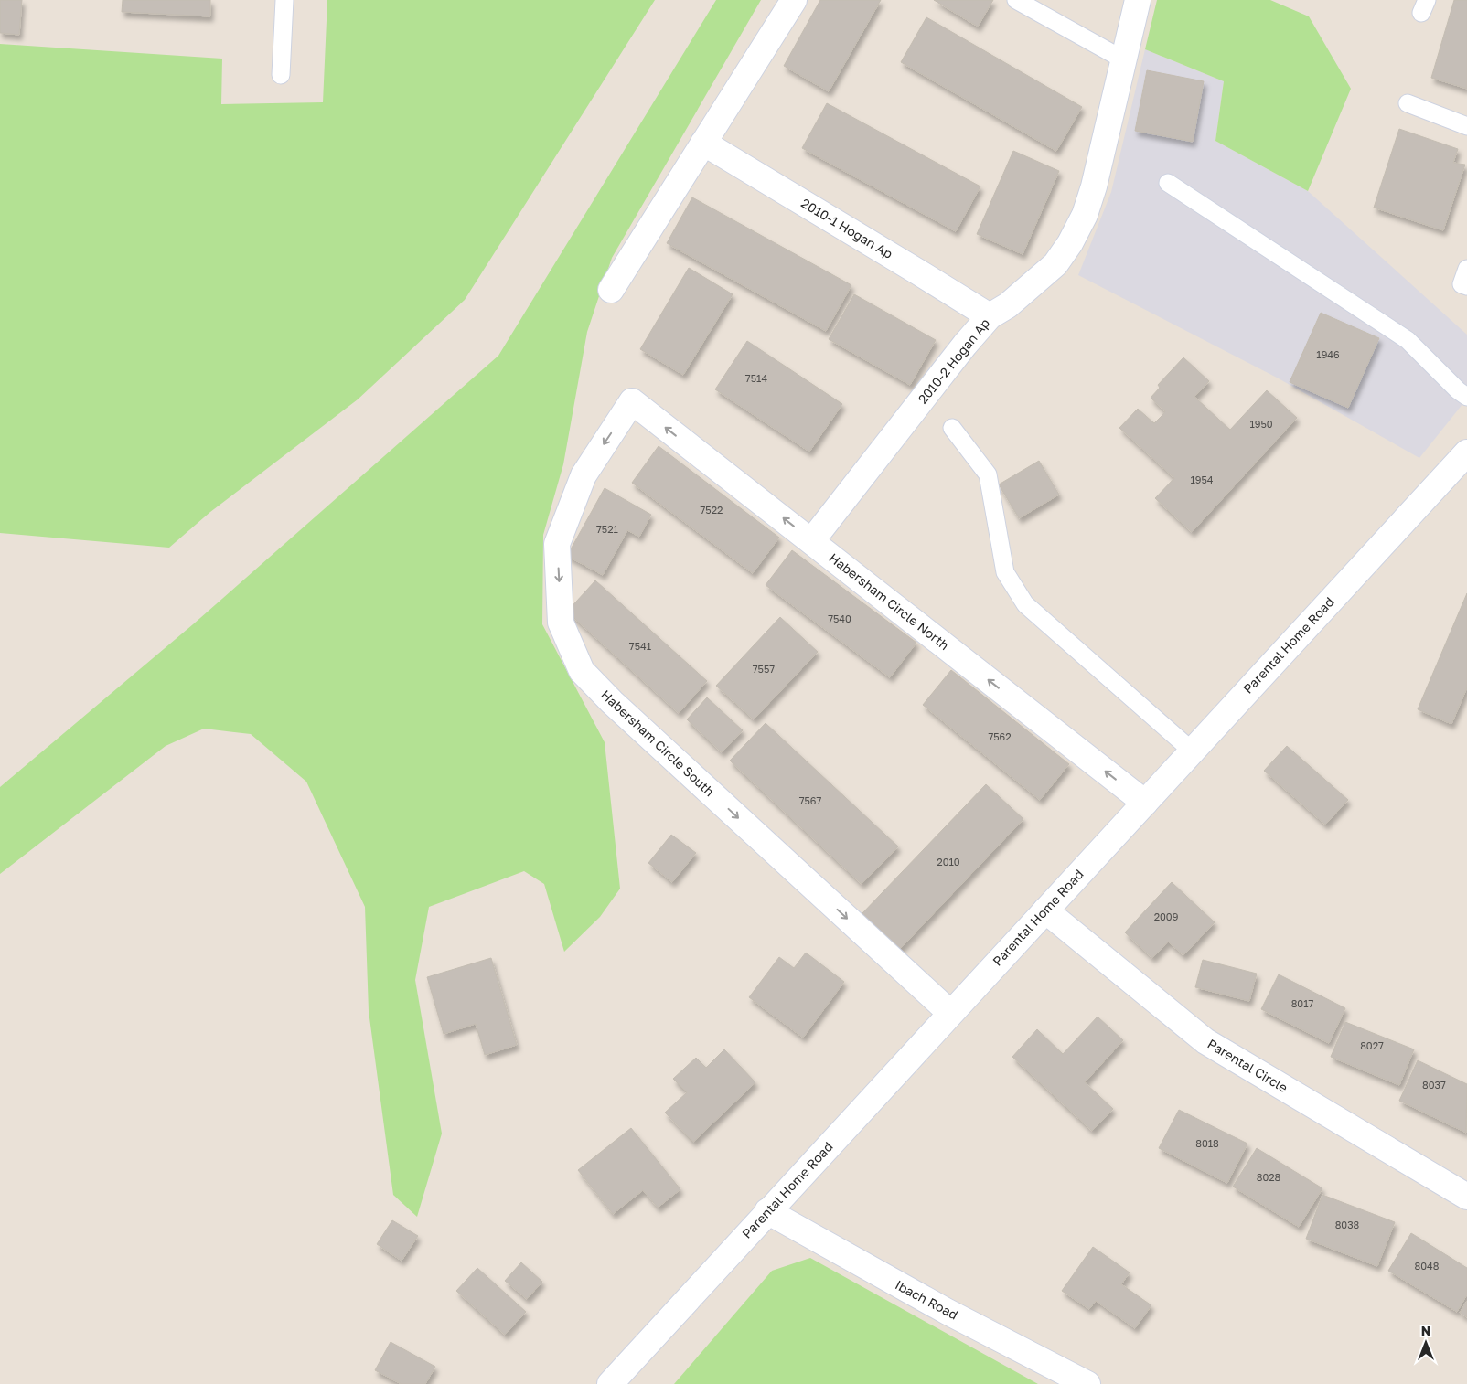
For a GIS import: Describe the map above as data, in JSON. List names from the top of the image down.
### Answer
{
  "streets": {
    "street": [
      "2010-1 Hogan Ap",
      "2010-2 Hogan Ap",
      "Habersham Circle North",
      "Parental Home Road",
      "Habersham Circle South",
      "Parental Circle",
      "Ibach Road"
    ]
  },
  "crossings": [
    ["2010-1 Hogan Ap", "2010-2 Hogan Ap"],
    ["2010-2 Hogan Ap", "Habersham Circle North"],
    ["Habersham Circle North", "Parental Home Road"],
    ["Habersham Circle North", "Habersham Circle South"],
    ["Parental Home Road", "Habersham Circle South"],
    ["Parental Home Road", "Parental Circle"],
    ["Parental Home Road", "Ibach Road"]
  ],
  "one_way": ["Habersham Circle North", "Habersham Circle South"],
  "house_numbers": [
    "1946",
    "7514",
    "1950",
    "1954",
    "7522",
    "7521",
    "7540",
    "7541",
    "7557",
    "7562",
    "7567",
    "2010",
    "2009",
    "8017",
    "8027",
    "8037",
    "8018",
    "8028",
    "8038",
    "8048"
  ],
  "north": "top"
}
